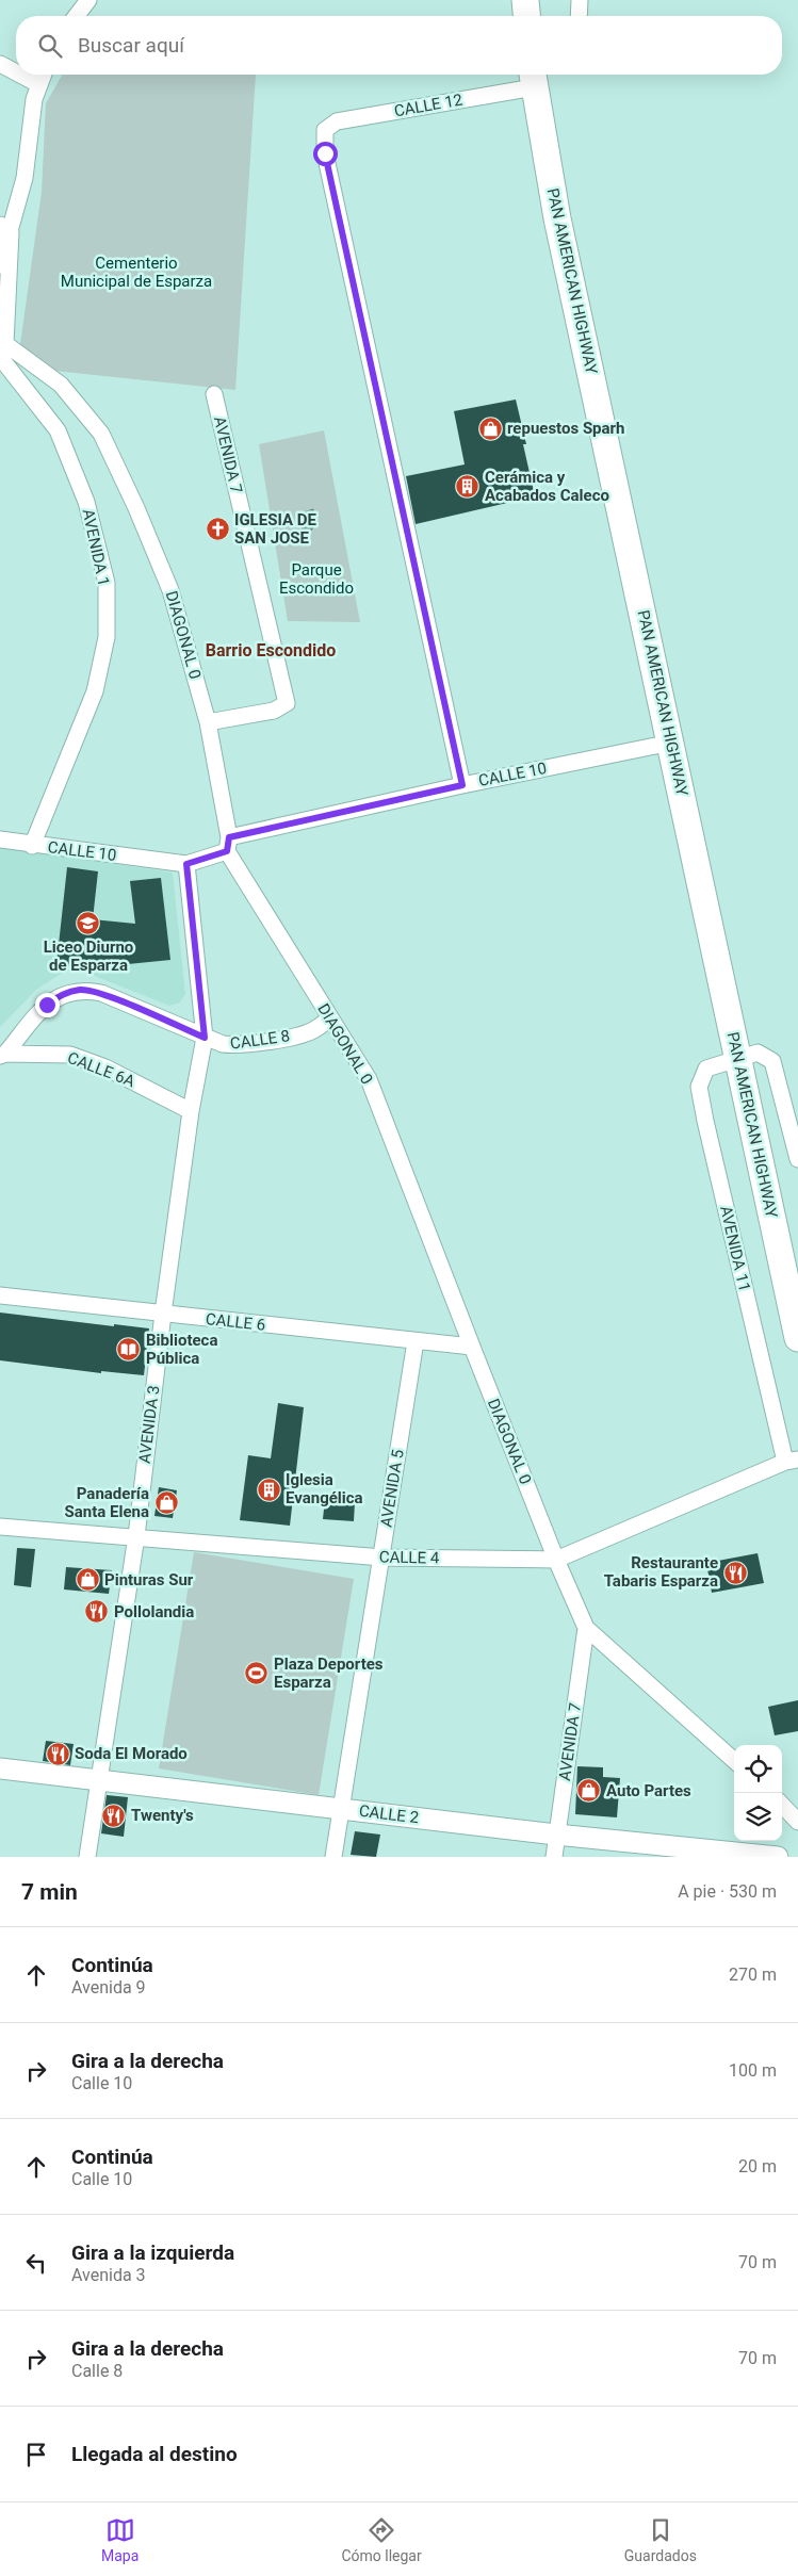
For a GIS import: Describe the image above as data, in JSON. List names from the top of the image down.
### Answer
{
  "streets": {
    "highway": ["PAN AMERICAN HIGHWAY"],
    "street": [
      "CALLE 12",
      "AVENIDA 7",
      "AVENIDA 1",
      "DIAGONAL 0",
      "CALLE 10",
      "CALLE 8",
      "CALLE 6A",
      "AVENIDA 11",
      "CALLE 6",
      "AVENIDA 3",
      "AVENIDA 5",
      "CALLE 4",
      "CALLE 2"
    ]
  },
  "crossings": [
    ["CALLE 12", "PAN AMERICAN HIGHWAY"],
    ["CALLE 12", "CALLE 10"],
    ["PAN AMERICAN HIGHWAY", "CALLE 10"],
    ["PAN AMERICAN HIGHWAY", "AVENIDA 11"],
    ["AVENIDA 7", "DIAGONAL 0"],
    ["AVENIDA 7", "CALLE 2"],
    ["AVENIDA 1", "DIAGONAL 0"],
    ["AVENIDA 1", "CALLE 10"],
    ["DIAGONAL 0", "CALLE 10"],
    ["DIAGONAL 0", "CALLE 8"],
    ["DIAGONAL 0", "CALLE 6"],
    ["DIAGONAL 0", "CALLE 4"],
    ["CALLE 10", "AVENIDA 3"],
    ["CALLE 8", "CALLE 6A"],
    ["CALLE 8", "AVENIDA 3"],
    ["CALLE 6A", "AVENIDA 3"],
    ["AVENIDA 11", "CALLE 4"],
    ["CALLE 6", "AVENIDA 3"],
    ["CALLE 6", "AVENIDA 5"],
    ["AVENIDA 3", "CALLE 4"],
    ["AVENIDA 3", "CALLE 2"],
    ["AVENIDA 5", "CALLE 4"],
    ["AVENIDA 5", "CALLE 2"]
  ],
  "districts": ["Barrio Escondido"],
  "parks": ["Cementerio Municipal de Esparza", "Parque Escondido"],
  "places": {
    "shop": [
      "repuestos Sparh",
      "Panadería Santa Elena",
      "Pinturas Sur",
      "Auto Partes"
    ],
    "building": ["Cerámica y Acabados Caleco", "Iglesia Evangélica"],
    "church": ["IGLESIA DE SAN JOSE"],
    "school or university": ["Liceo Diurno de Esparza"],
    "library": ["Biblioteca Pública"],
    "restaurant": [
      "Restaurante Tabaris Esparza",
      "Pollolandia",
      "Soda El Morado",
      "Twenty's"
    ],
    "sports": ["Plaza Deportes Esparza"]
  },
  "page": {
    "search": "Buscar aquí",
    "heading": ["7 min", "A pie · 530 m"],
    "list": [
      ["Continúa", "Avenida 9", "270 m"],
      ["Gira a la derecha", "Calle 10", "100 m"],
      ["Continúa", "Calle 10", "20 m"],
      ["Gira a la izquierda", "Avenida 3", "70 m"],
      ["Gira a la derecha", "Calle 8", "70 m"],
      "Llegada al destino"
    ],
    "nav": ["Mapa", "Cómo llegar", "Guardados"]
  }
}
